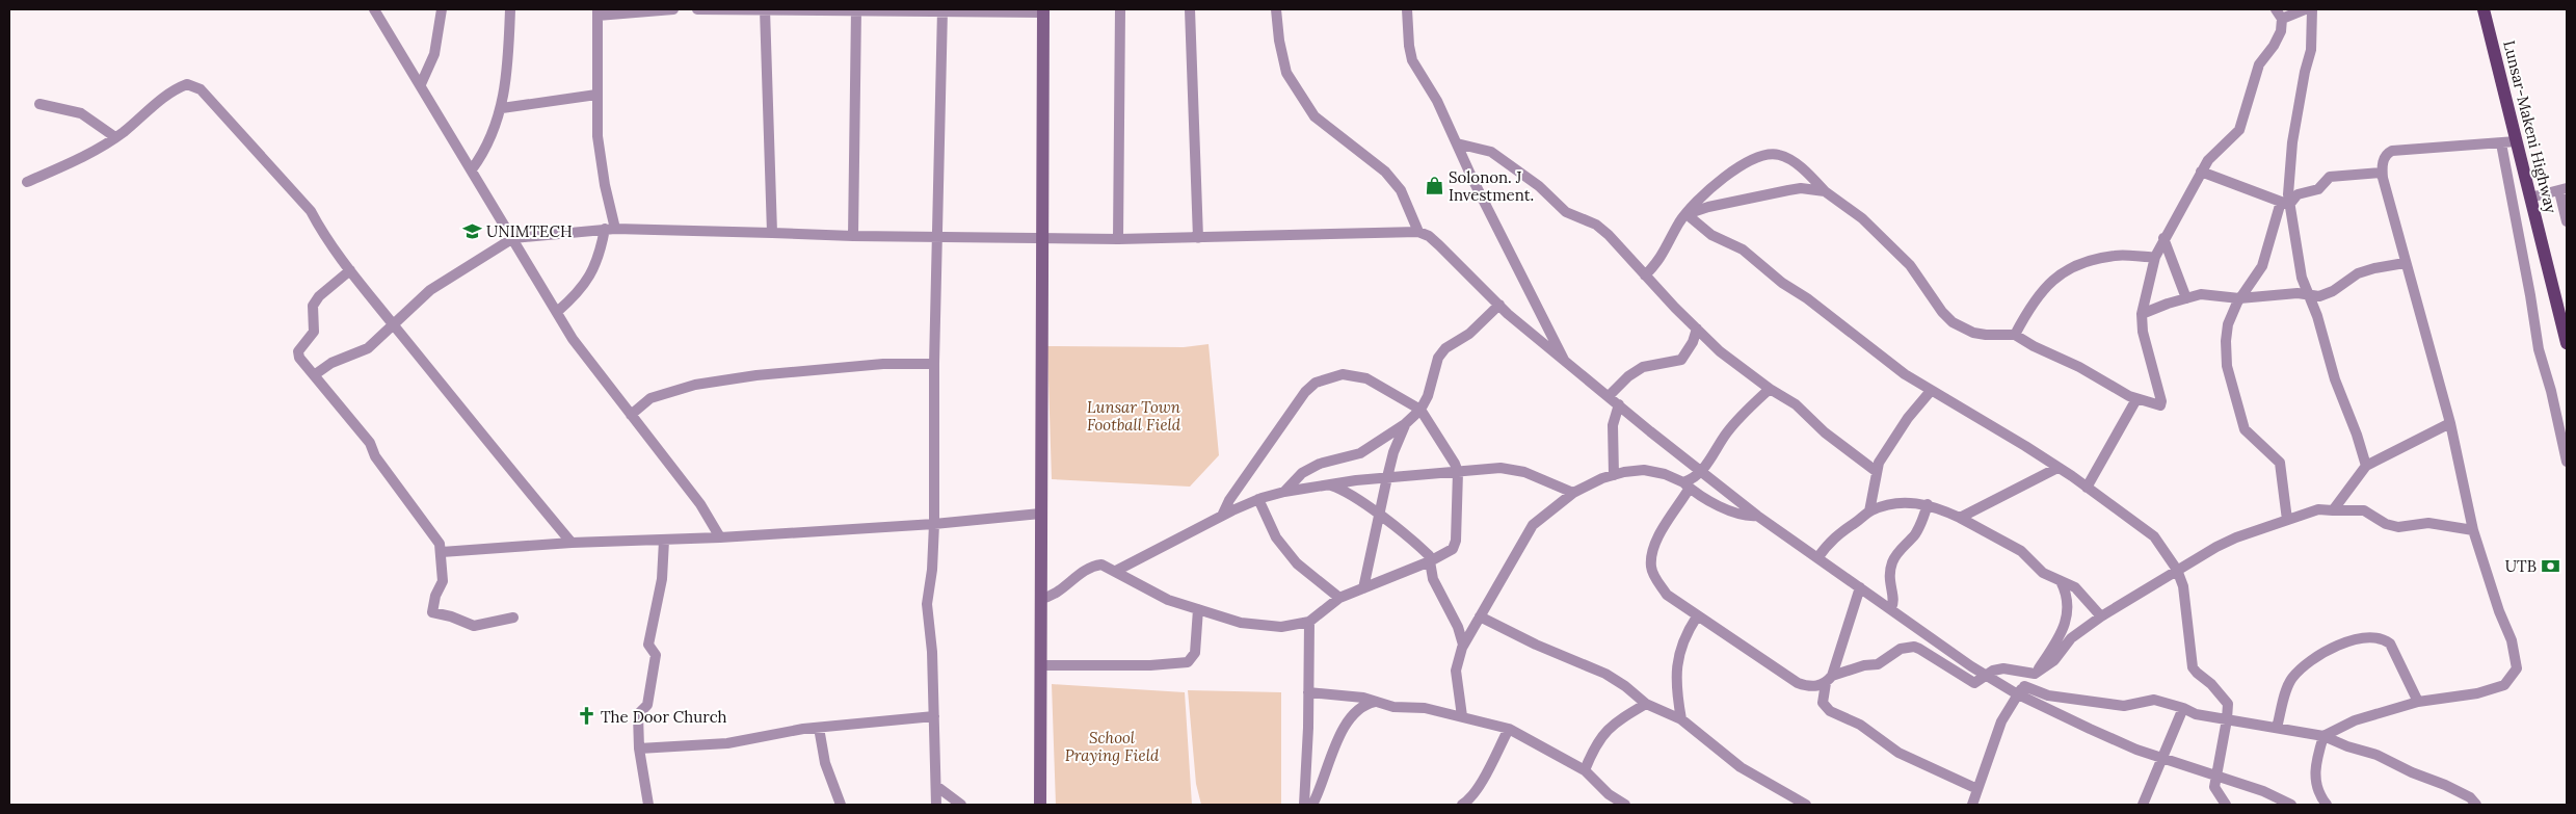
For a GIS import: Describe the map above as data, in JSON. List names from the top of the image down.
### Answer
{
  "streets": {
    "main road": ["Lunsar-Makeni Highway"]
  },
  "parks": ["Lunsar Town Football Field", "School Praying Field"],
  "places": {
    "shop": ["Solonon. J Investment."],
    "school or university": ["UNIMTECH"],
    "bank": ["UTB"],
    "church": ["The Door Church"]
  }
}
